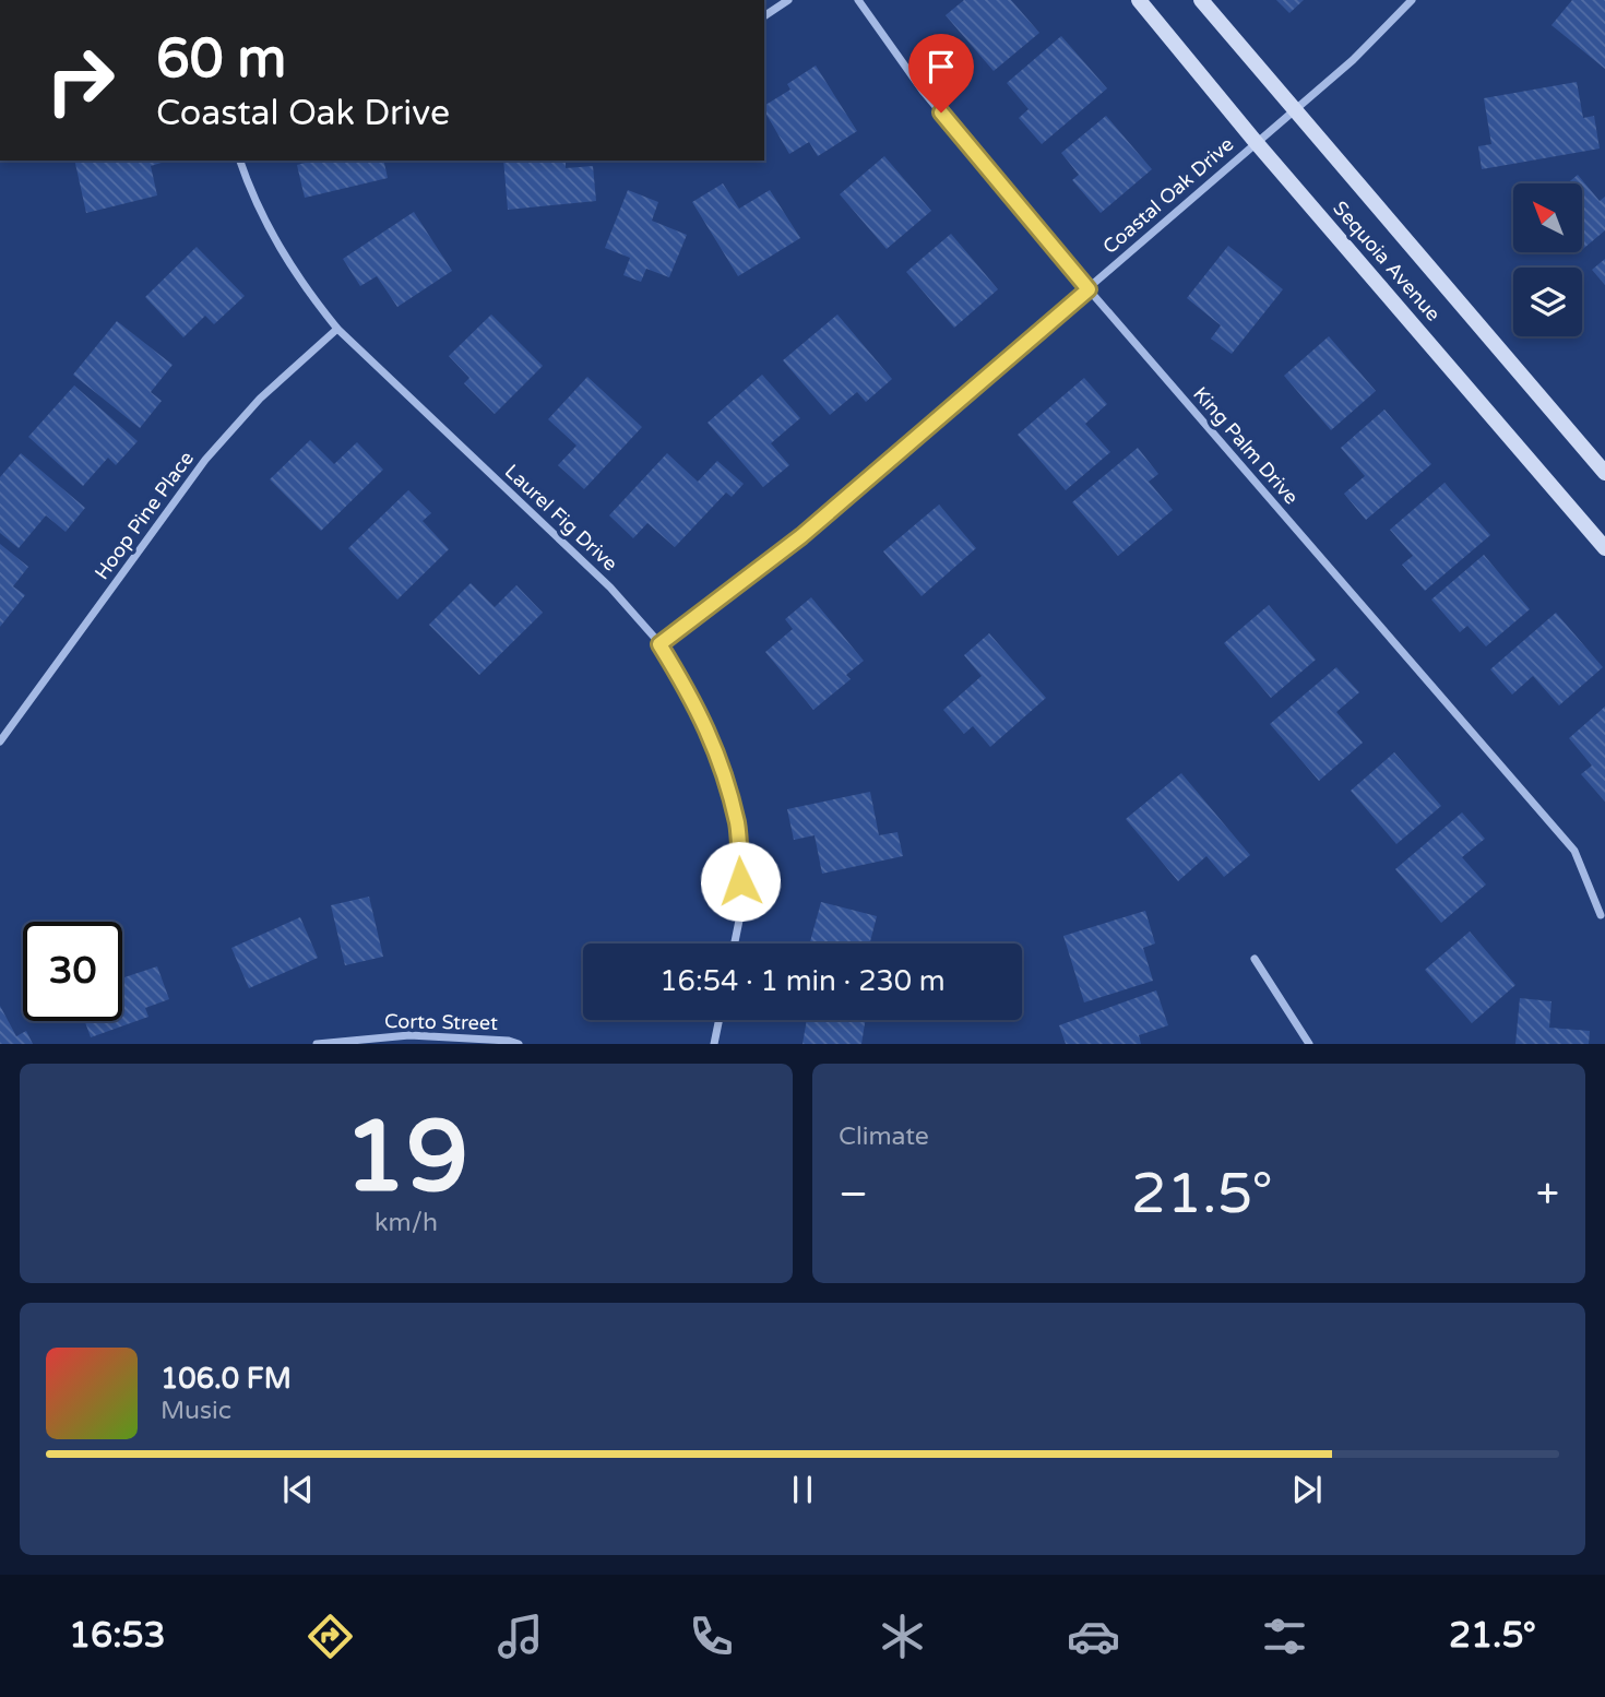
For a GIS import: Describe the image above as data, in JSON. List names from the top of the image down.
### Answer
{
  "streets": {
    "main road": ["Sequoia Avenue"],
    "street": [
      "Coastal Oak Drive",
      "King Palm Drive",
      "Hoop Pine Place",
      "Laurel Fig Drive",
      "Corto Street"
    ]
  },
  "crossings": [
    ["Coastal Oak Drive", "Sequoia Avenue"],
    ["Coastal Oak Drive", "King Palm Drive"],
    ["Coastal Oak Drive", "Laurel Fig Drive"],
    ["Hoop Pine Place", "Laurel Fig Drive"]
  ],
  "north": "top left",
  "page": {
    "turn": ["60 m", "Coastal Oak Drive"],
    "limit": "30",
    "trip": "16:54 · 1 min · 230 m",
    "tile": [
      ["19", "km/h"],
      "Climate"
    ],
    "heat": ["−", "21.5°", "+"],
    "song": ["106.0 FM", "Music"],
    "tabs": ["16:53", "21.5°"]
  }
}
